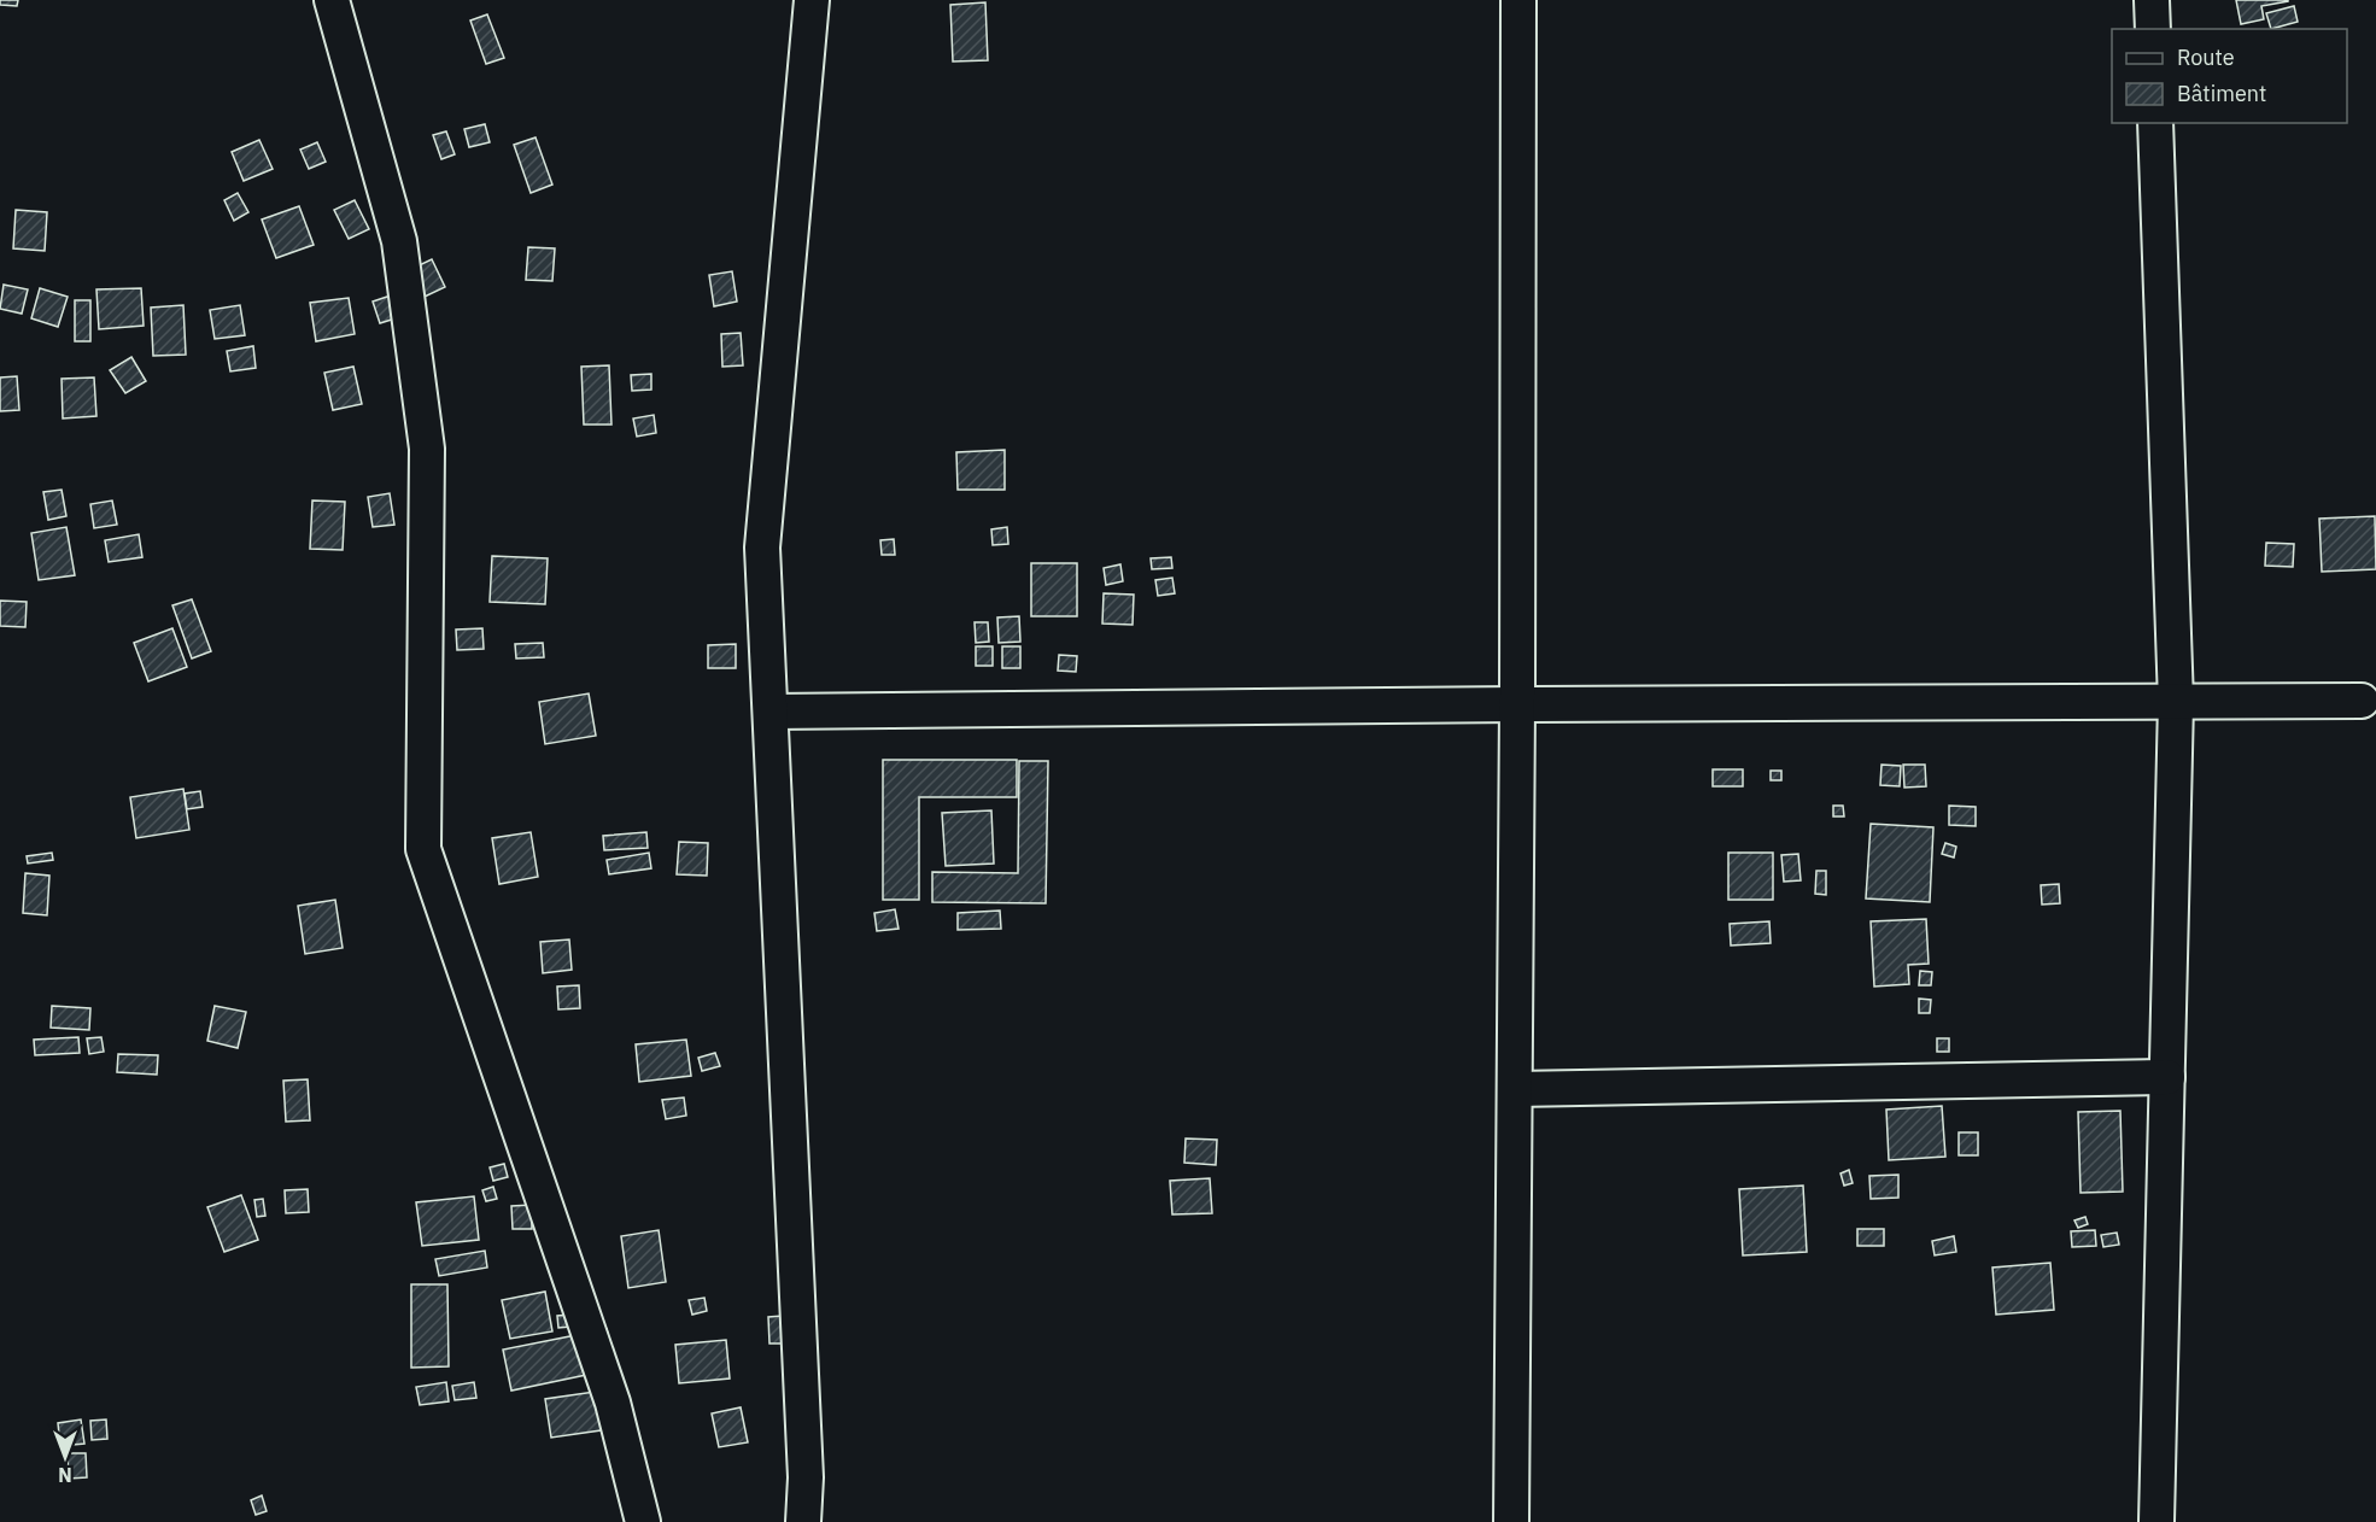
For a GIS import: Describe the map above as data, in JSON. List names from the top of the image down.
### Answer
{
  "legend": ["Route", "Bâtiment"],
  "north": "bottom"
}
